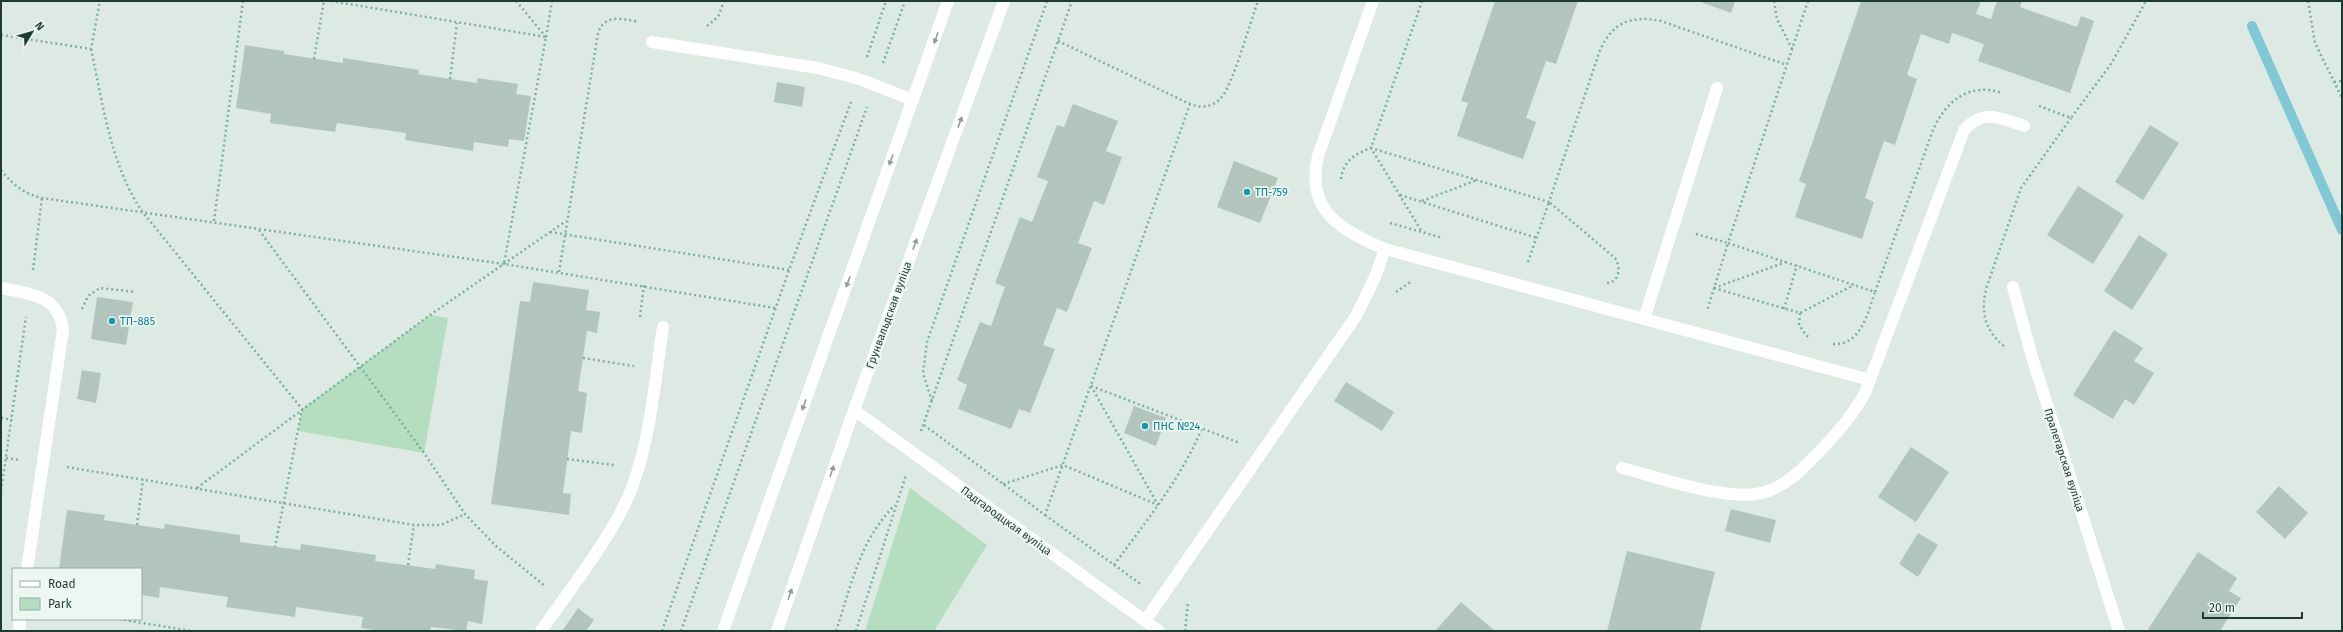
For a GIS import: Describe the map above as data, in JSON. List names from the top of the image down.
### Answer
{
  "streets": {
    "street": ["Грунвальдская вуліца", "Пралетарская вуліца", "Падгародцкая вуліца"]
  },
  "crossings": [
    ["Грунвальдская вуліца", "Падгародцкая вуліца"]
  ],
  "places": ["ТП-759", "ТП-885", "ПНС №24"],
  "legend": ["Road", "Park"],
  "scale_bar": "20 m",
  "north": "top right"
}
